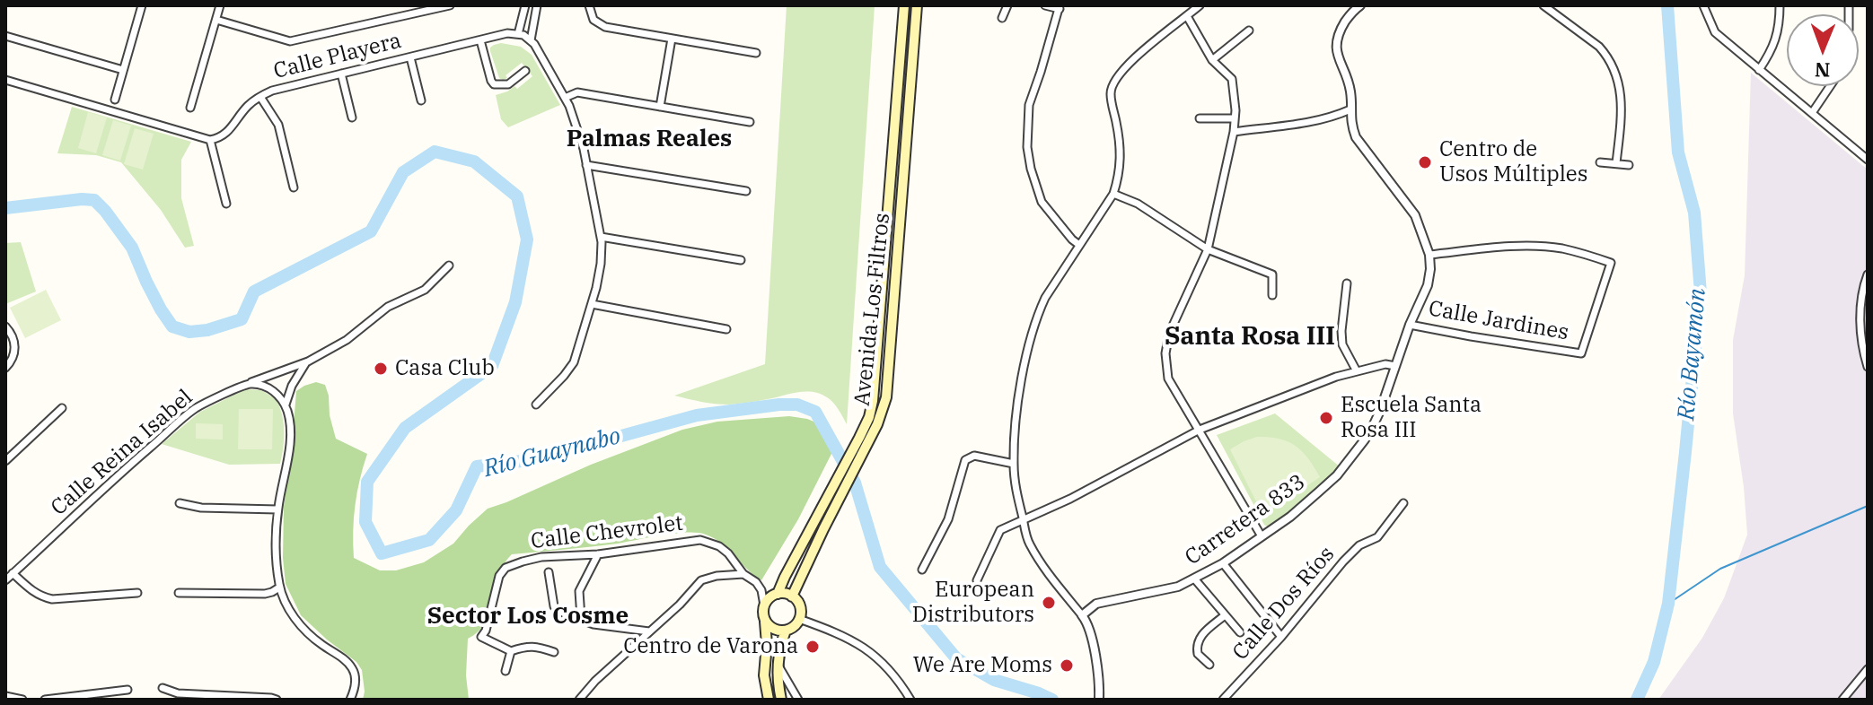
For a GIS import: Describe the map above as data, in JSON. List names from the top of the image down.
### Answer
{
  "streets": {
    "main road": ["Avenida Los Filtros"],
    "street": [
      "Calle Playera",
      "Calle Jardines",
      "Calle Reina Isabel",
      "Carretera 833",
      "Calle Chevrolet",
      "Calle Dos Ríos"
    ]
  },
  "crossings": [
    ["Avenida Los Filtros", "Calle Chevrolet"],
    ["Calle Jardines", "Carretera 833"]
  ],
  "districts": ["Palmas Reales", "Santa Rosa III", "Sector Los Cosme"],
  "water": ["Río Bayamón", "Río Guaynabo"],
  "places": [
    "Centro de Usos Múltiples",
    "Casa Club",
    "Escuela Santa Rosa III",
    "European Distributors",
    "Centro de Varona",
    "We Are Moms"
  ],
  "north": "bottom"
}
